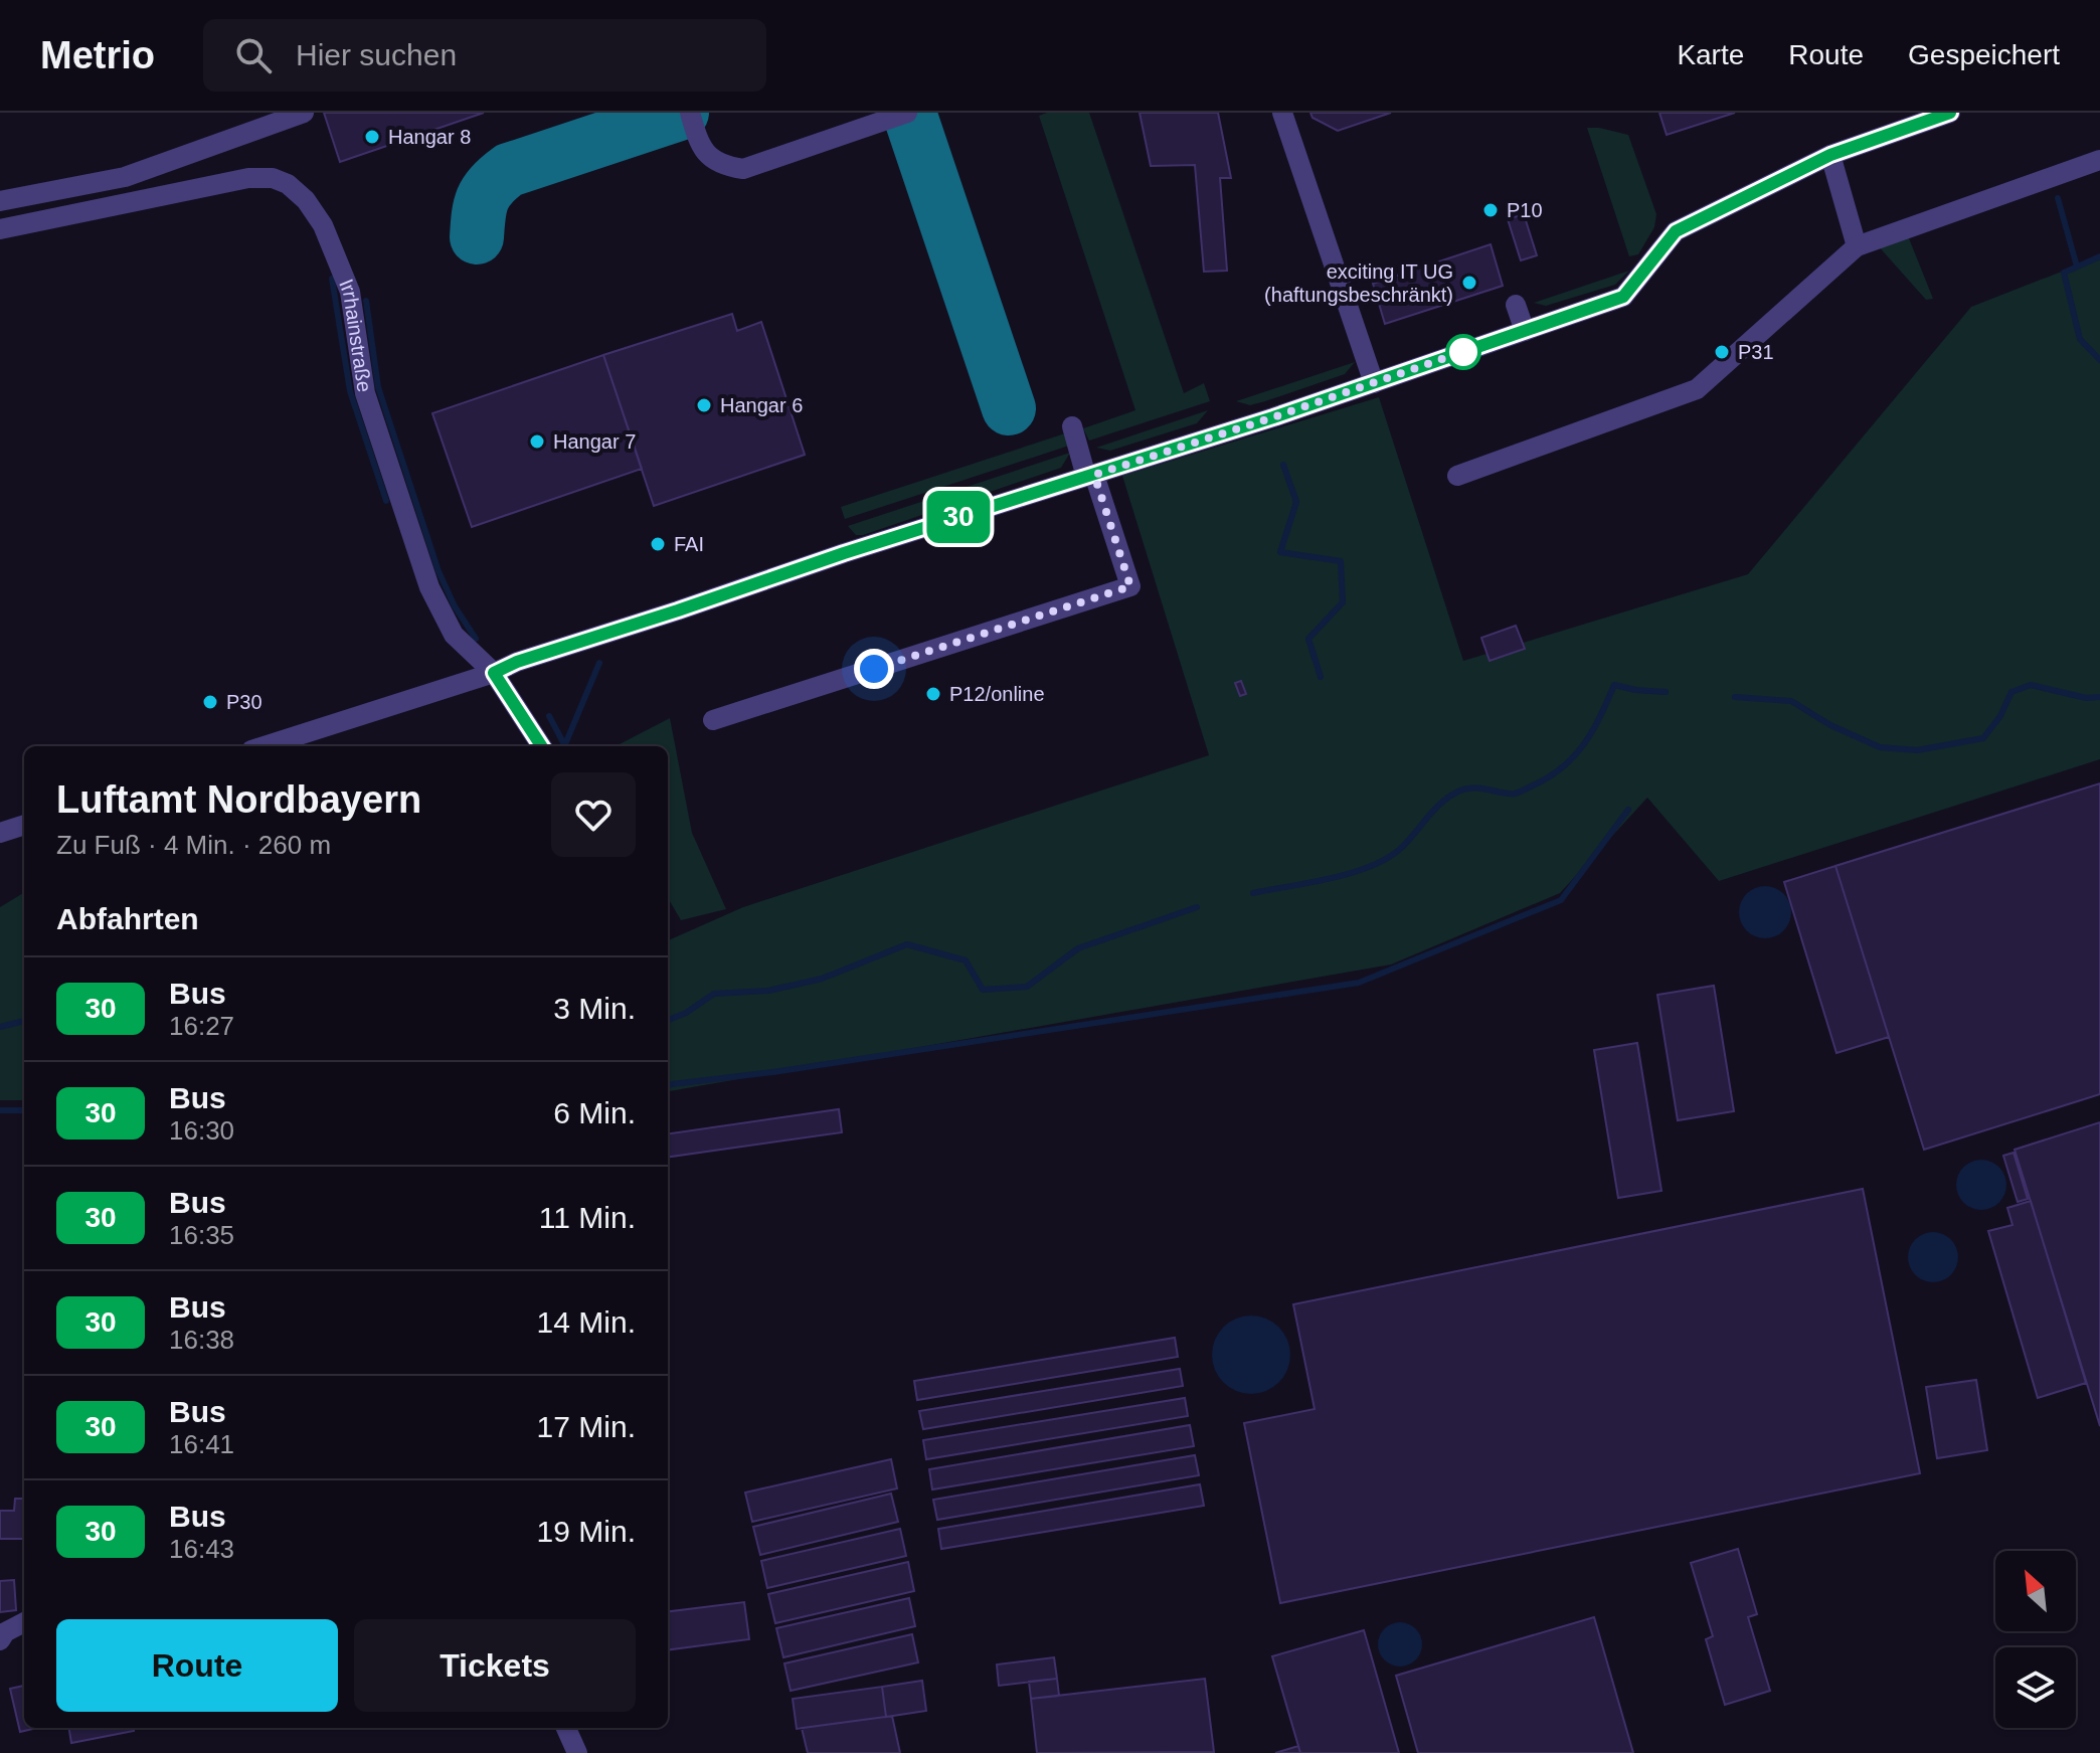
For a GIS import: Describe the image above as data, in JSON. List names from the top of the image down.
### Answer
{
  "streets": {
    "street": ["Irrhainstraße"]
  },
  "places": [
    "Hangar 8",
    "P10",
    "exciting IT UG (haftungsbeschränkt)",
    "P31",
    "Hangar 6",
    "Hangar 7",
    "FAI",
    "P12/online",
    "P30"
  ],
  "lines": ["bus line 30"],
  "north": "top left",
  "page": {
    "header": "Metrio",
    "search": "Hier suchen",
    "nav": ["Karte", "Route", "Gespeichert"],
    "on_map": "30",
    "heading": [
      ["Luftamt Nordbayern", "Zu Fuß · 4 Min. · 260 m"],
      "Abfahrten"
    ],
    "list": [
      {
        "mark": "30",
        "name": "Bus",
        "note": "16:27",
        "value": "3 Min."
      },
      {
        "mark": "30",
        "name": "Bus",
        "note": "16:30",
        "value": "6 Min."
      },
      {
        "mark": "30",
        "name": "Bus",
        "note": "16:35",
        "value": "11 Min."
      },
      {
        "mark": "30",
        "name": "Bus",
        "note": "16:38",
        "value": "14 Min."
      },
      {
        "mark": "30",
        "name": "Bus",
        "note": "16:41",
        "value": "17 Min."
      },
      {
        "mark": "30",
        "name": "Bus",
        "note": "16:43",
        "value": "19 Min."
      }
    ],
    "buttons": ["Route", "Tickets"]
  }
}
